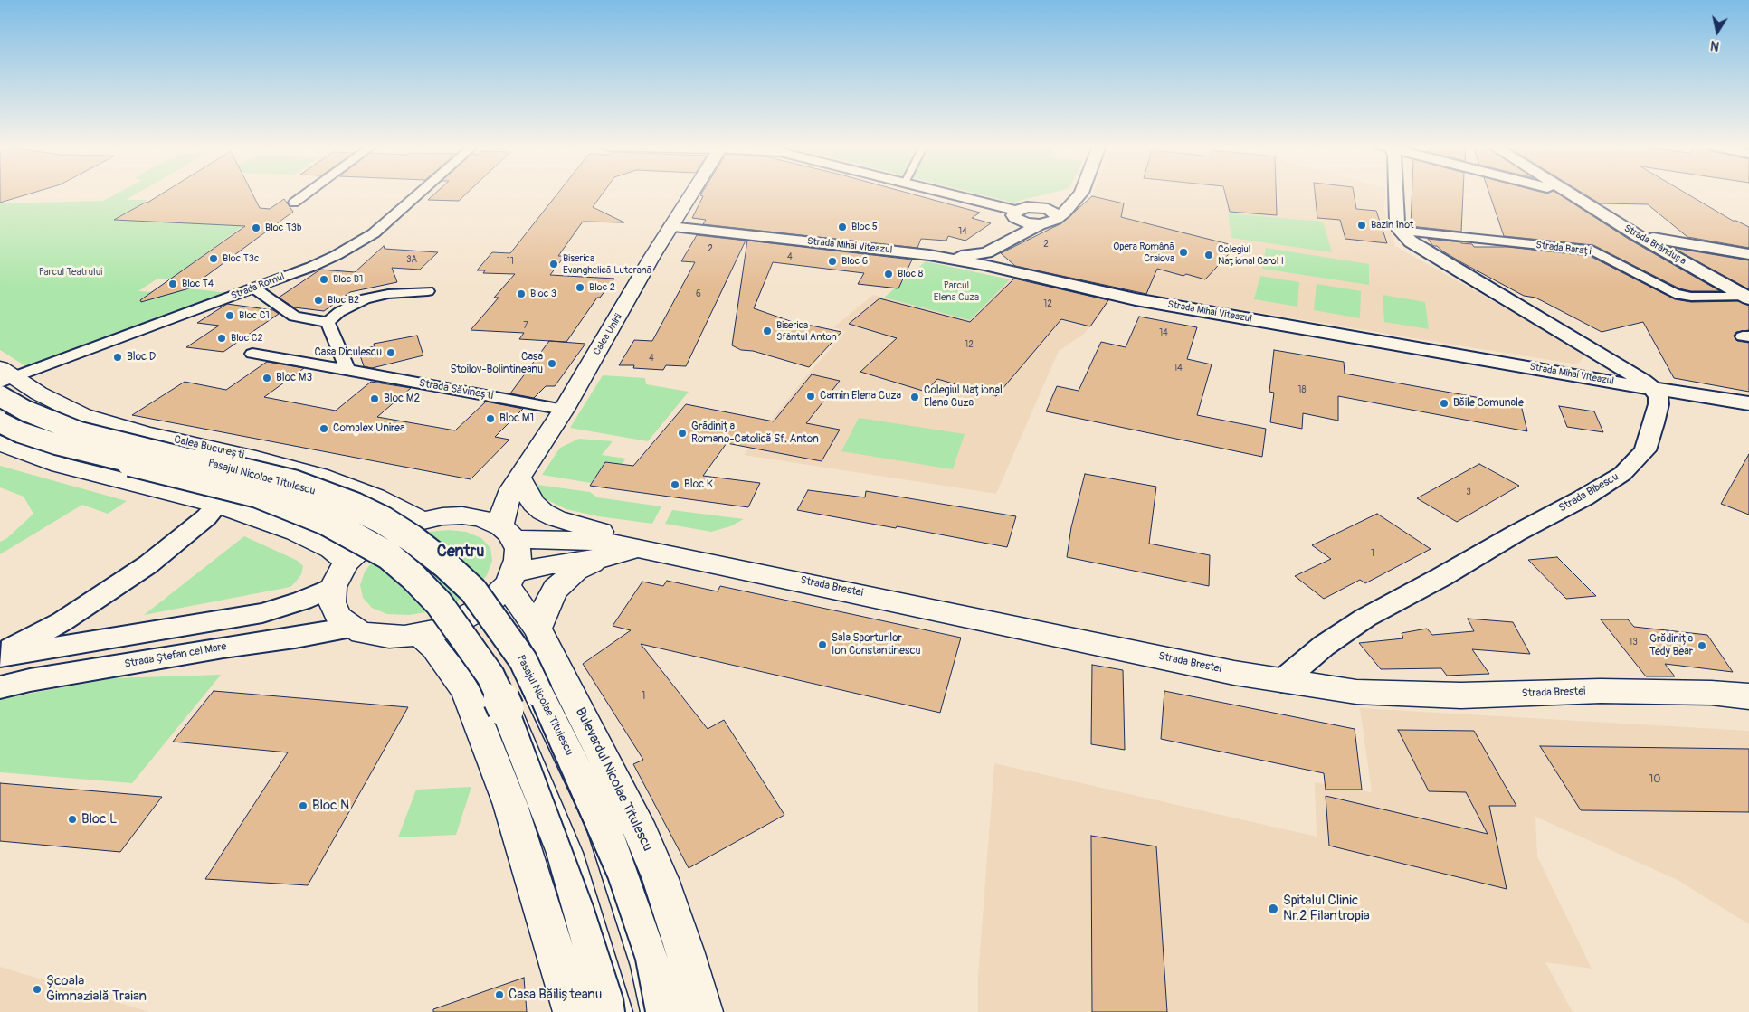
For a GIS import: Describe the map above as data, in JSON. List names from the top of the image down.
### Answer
{
  "streets": {
    "main road": [
      "Calea Unirii",
      "Calea București",
      "Pasajul Nicolae Titulescu",
      "Strada Brestei",
      "Bulevardul Nicolae Titulescu"
    ],
    "street": [
      "Strada Brândușa",
      "Strada Mihai Viteazul",
      "Strada Barați",
      "Strada Romul",
      "Strada Săvinești",
      "Strada Bibescu",
      "Strada Ștefan cel Mare"
    ]
  },
  "crossings": [
    ["Strada Brândușa", "Strada Barați"],
    ["Strada Mihai Viteazul", "Calea Unirii"],
    ["Strada Mihai Viteazul", "Strada Bibescu"],
    ["Strada Romul", "Calea București"],
    ["Strada Romul", "Pasajul Nicolae Titulescu"],
    ["Calea Unirii", "Strada Săvinești"],
    ["Calea Unirii", "Calea București"],
    ["Calea Unirii", "Strada Brestei"],
    ["Calea Unirii", "Strada Ștefan cel Mare"],
    ["Calea Unirii", "Bulevardul Nicolae Titulescu"],
    ["Calea București", "Pasajul Nicolae Titulescu"],
    ["Calea București", "Strada Brestei"],
    ["Calea București", "Strada Ștefan cel Mare"],
    ["Calea București", "Bulevardul Nicolae Titulescu"],
    ["Strada Bibescu", "Strada Brestei"],
    ["Strada Brestei", "Strada Ștefan cel Mare"],
    ["Strada Brestei", "Bulevardul Nicolae Titulescu"],
    ["Strada Ștefan cel Mare", "Bulevardul Nicolae Titulescu"]
  ],
  "districts": ["Centru"],
  "parks": ["Parcul Teatrului", "Parcul Elena Cuza"],
  "places": [
    "Bazin înot",
    "Bloc 5",
    "Bloc T3b",
    "Opera Română Craiova",
    "Colegiul Național Carol I",
    "Bloc T3c",
    "Bloc 6",
    "Biserica Evanghelică Luterană",
    "Bloc 8",
    "Bloc B1",
    "Bloc T4",
    "Bloc 2",
    "Bloc 3",
    "Bloc B2",
    "Bloc C1",
    "Biserica Sfântul Anton",
    "Bloc C2",
    "Casa Diculescu",
    "Bloc D",
    "Casa Stoilov-Bolintineanu",
    "Bloc M3",
    "Camin Elena Cuza",
    "Colegiul Național Elena Cuza",
    "Bloc M2",
    "Băile Comunale",
    "Bloc M1",
    "Complex Unirea",
    "Grădinița Romano-Catolică Sf. Anton",
    "Bloc K",
    "Sala Sporturilor Ion Constantinescu",
    "Grădinița Tedy Bear",
    "Bloc N",
    "Bloc L",
    "Spitalul Clinic Nr.2 Filantropia",
    "Școala Gimnazială Traian",
    "Casa Băilișteanu"
  ],
  "house_numbers": [
    "14",
    "2",
    "2",
    "4",
    "3A",
    "11",
    "6",
    "12",
    "7",
    "14",
    "12",
    "4",
    "14",
    "18",
    "3",
    "1",
    "13",
    "1",
    "10"
  ],
  "north": "bottom"
}
